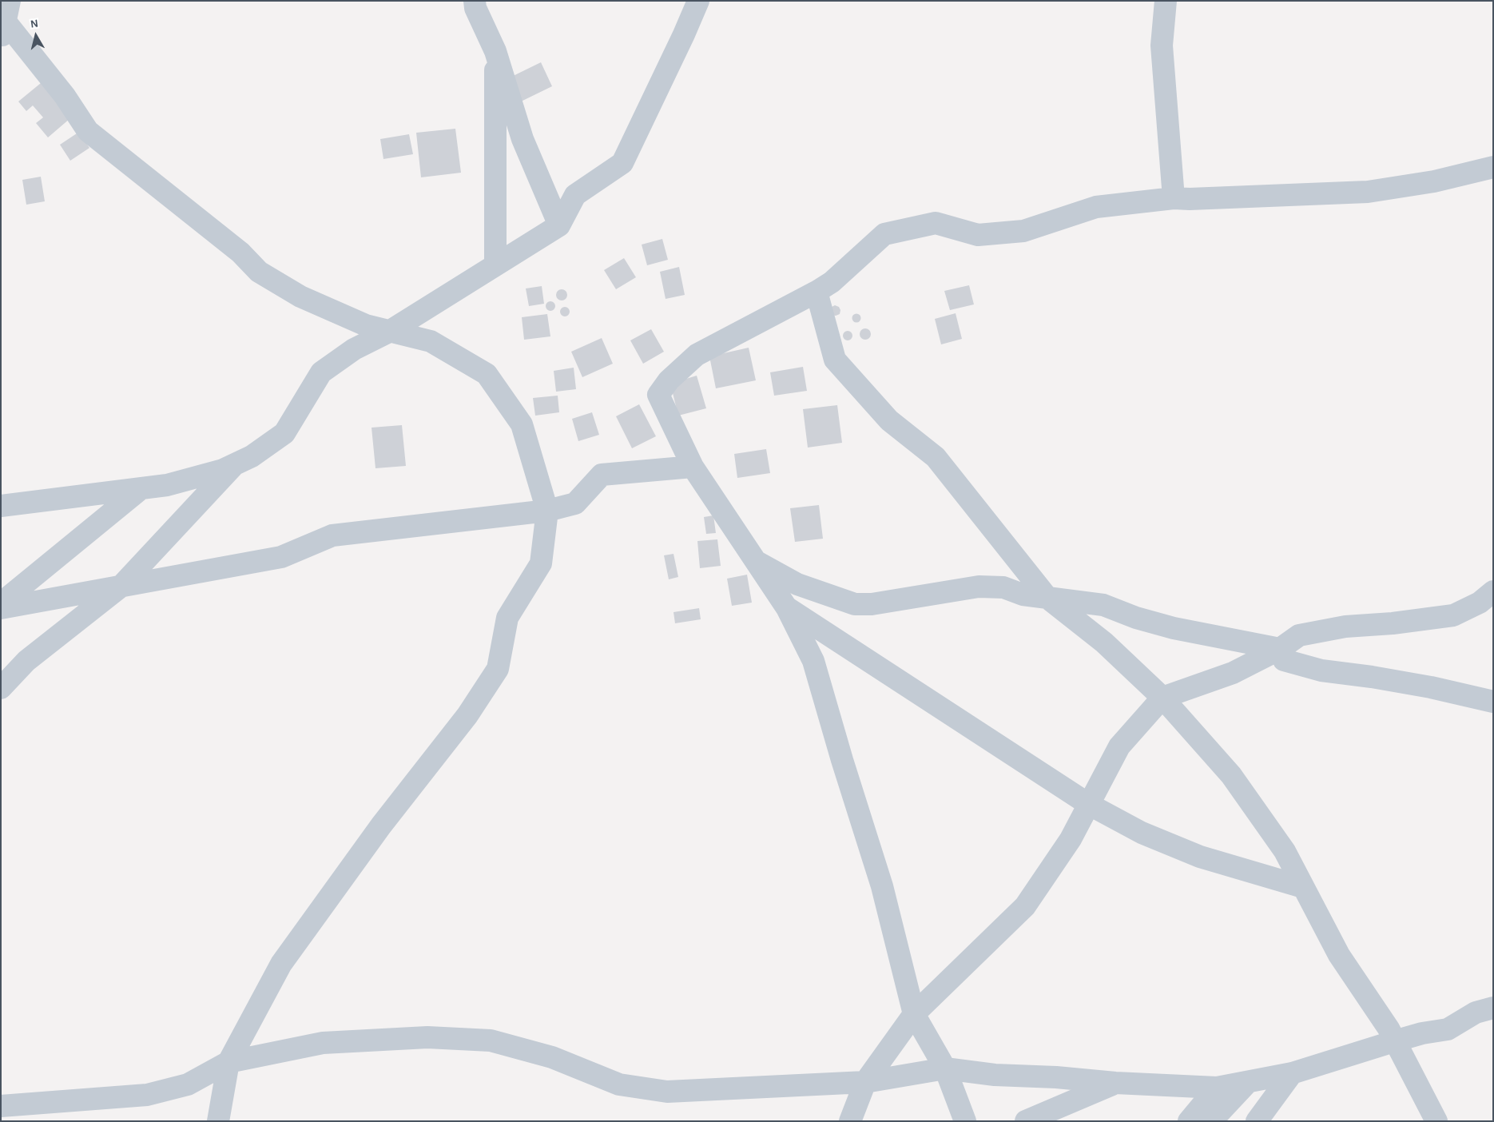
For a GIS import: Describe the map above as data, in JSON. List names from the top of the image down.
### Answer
{
  "north": "top"
}
